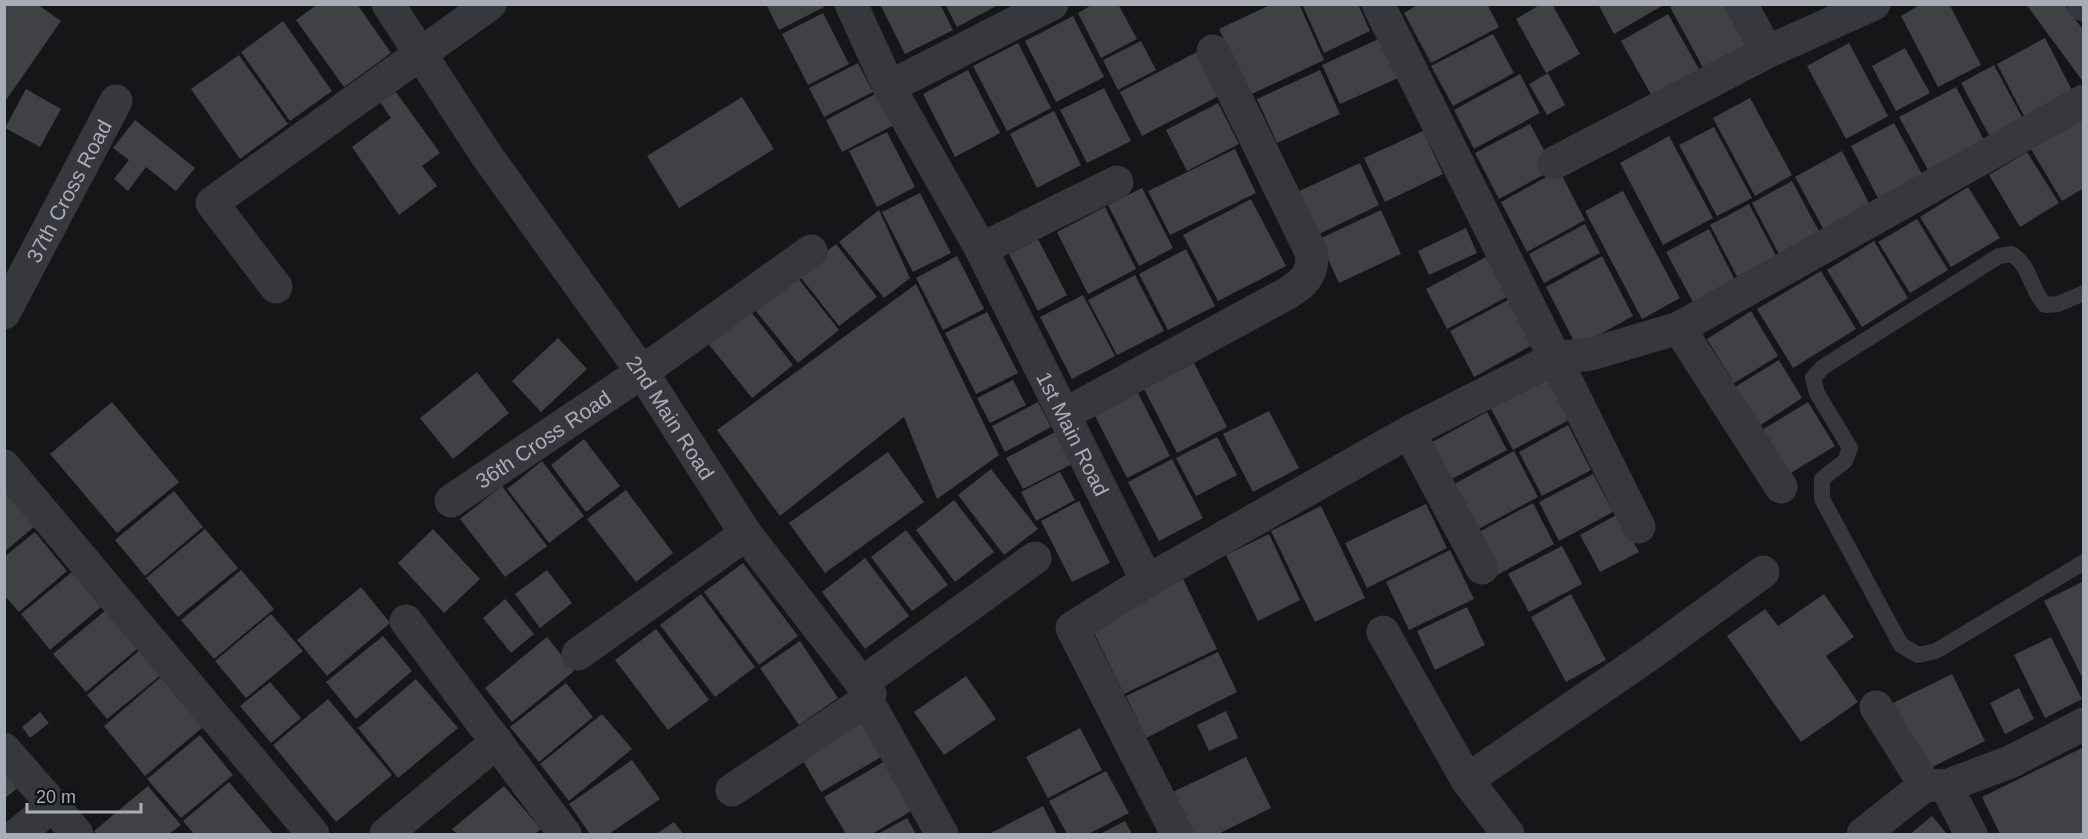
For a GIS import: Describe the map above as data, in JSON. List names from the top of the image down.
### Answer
{
  "streets": {
    "street": [
      "37th Cross Road",
      "2nd Main Road",
      "1st Main Road",
      "36th Cross Road"
    ]
  },
  "crossings": [
    ["2nd Main Road", "36th Cross Road"]
  ],
  "scale_bar": "20 m"
}
